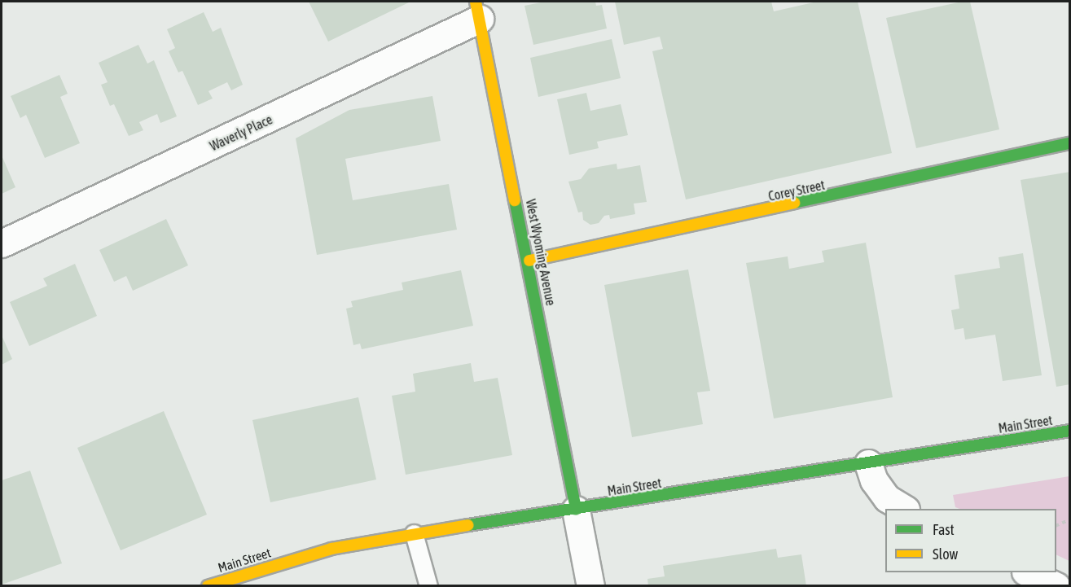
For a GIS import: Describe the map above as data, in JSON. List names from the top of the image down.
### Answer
{
  "streets": {
    "main road": ["Corey Street", "West Wyoming Avenue", "Main Street"],
    "street": ["Waverly Place"]
  },
  "crossings": [
    ["Waverly Place", "West Wyoming Avenue"],
    ["Corey Street", "West Wyoming Avenue"],
    ["West Wyoming Avenue", "Main Street"]
  ],
  "legend": ["Fast", "Slow"]
}
